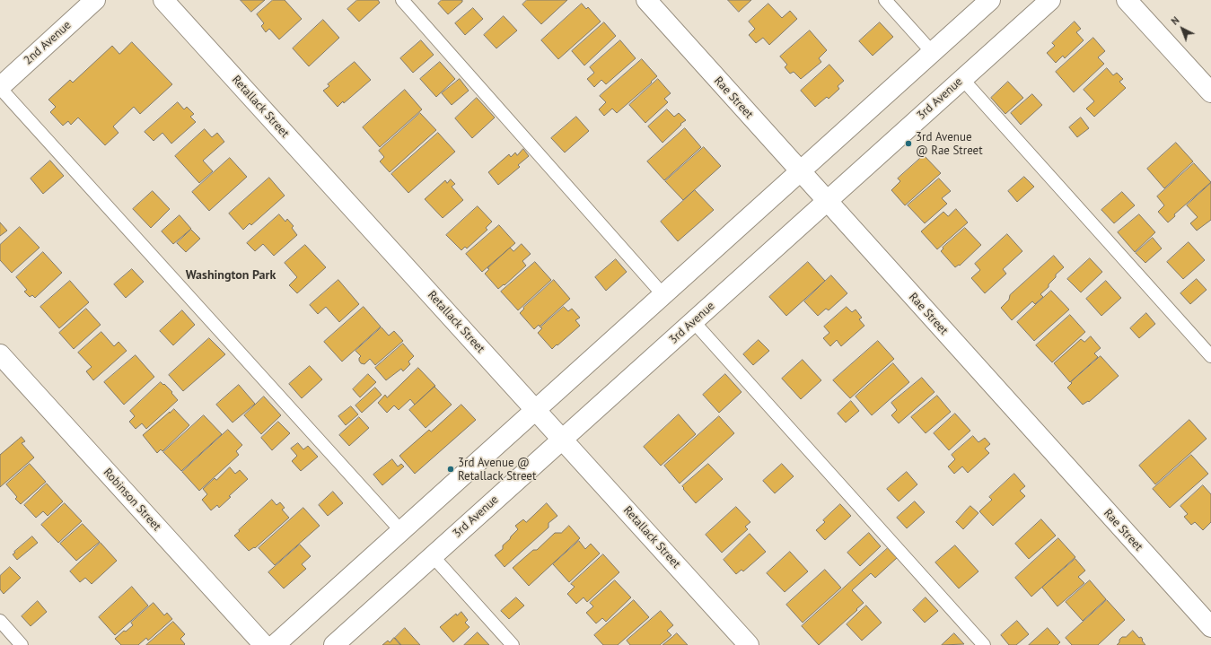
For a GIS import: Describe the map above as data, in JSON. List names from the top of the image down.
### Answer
{
  "streets": {
    "street": [
      "2nd Avenue",
      "Rae Street",
      "3rd Avenue",
      "Retallack Street",
      "Robinson Street"
    ]
  },
  "crossings": [
    ["Rae Street", "3rd Avenue"],
    ["3rd Avenue", "Retallack Street"]
  ],
  "districts": ["Washington Park"],
  "places": ["3rd Avenue @ Rae Street", "3rd Avenue @ Retallack Street"],
  "north": "top left"
}
